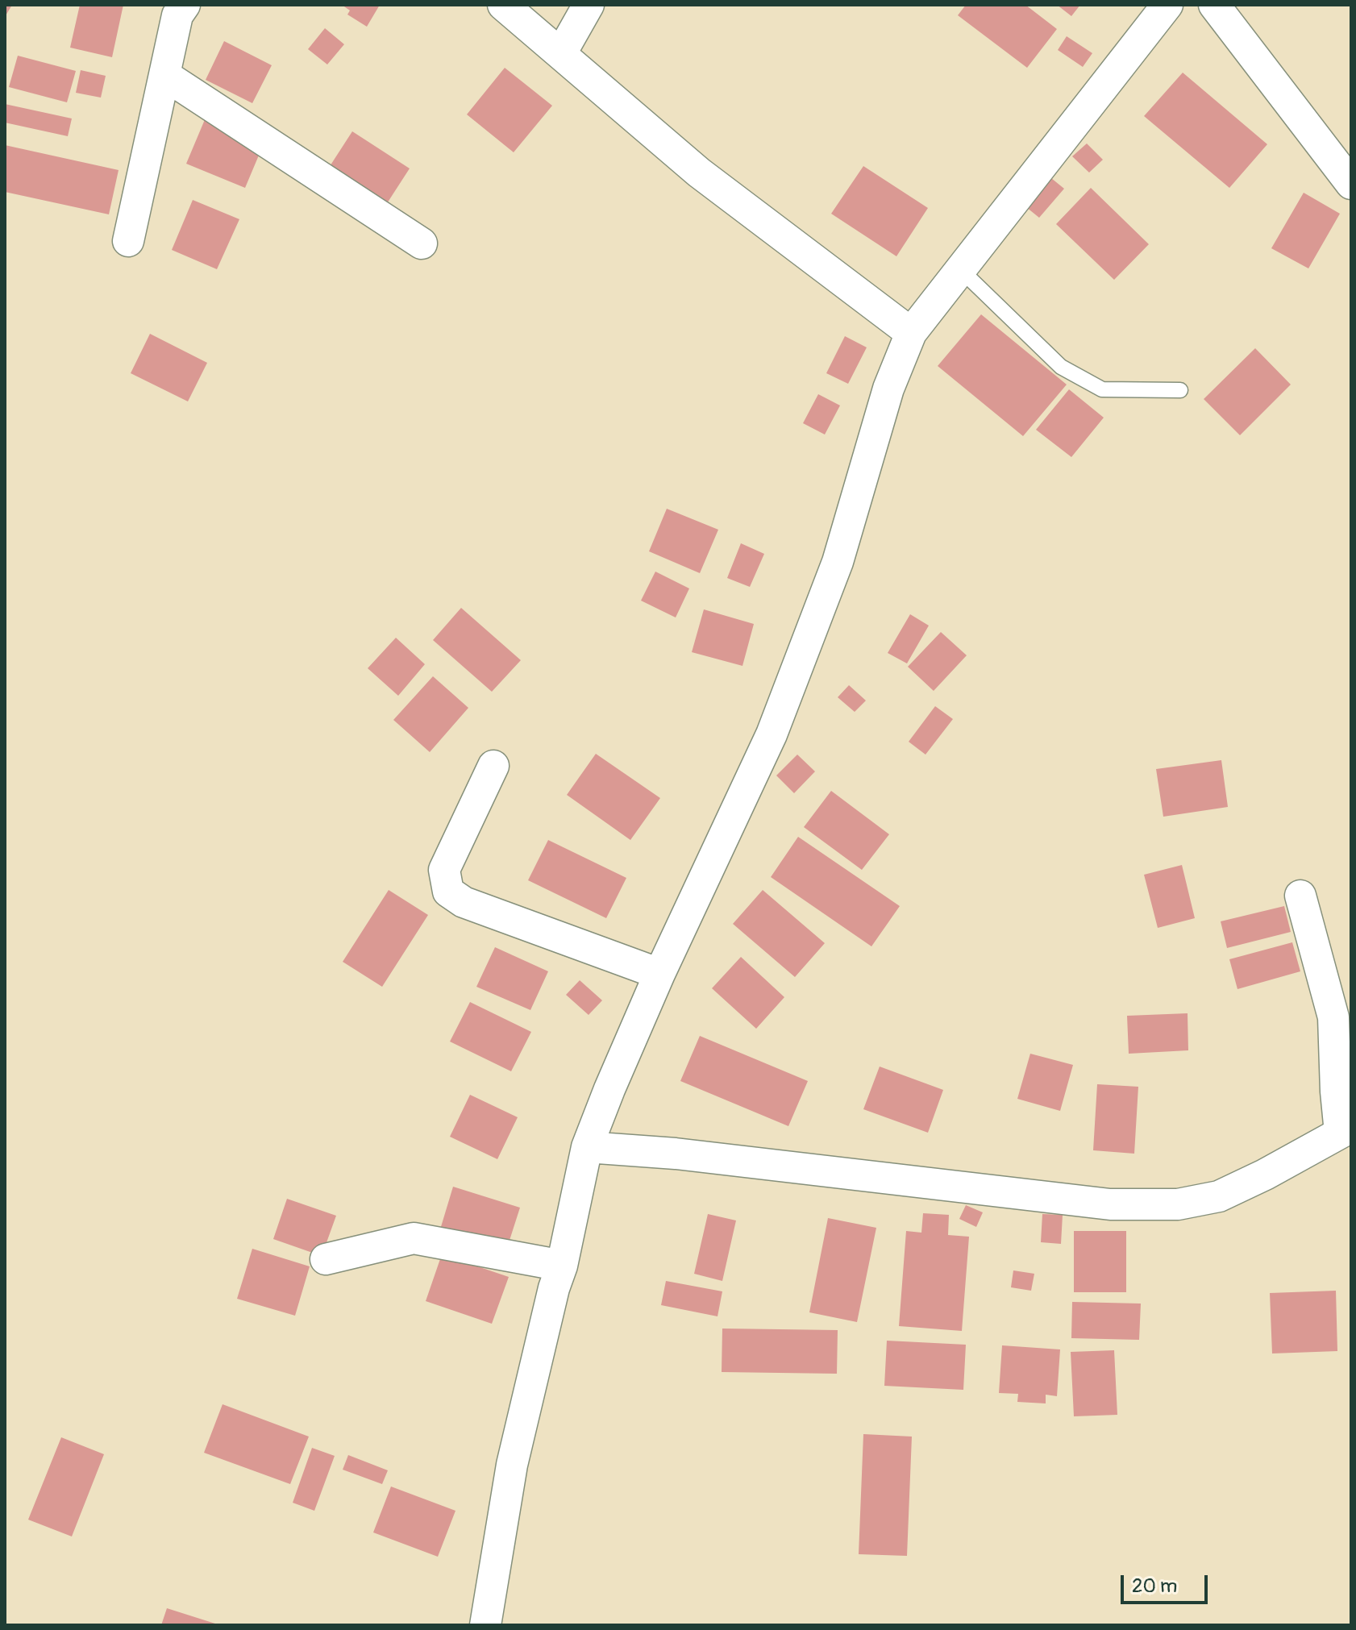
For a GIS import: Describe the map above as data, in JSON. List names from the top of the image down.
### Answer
{
  "scale_bar": "20 m"
}
